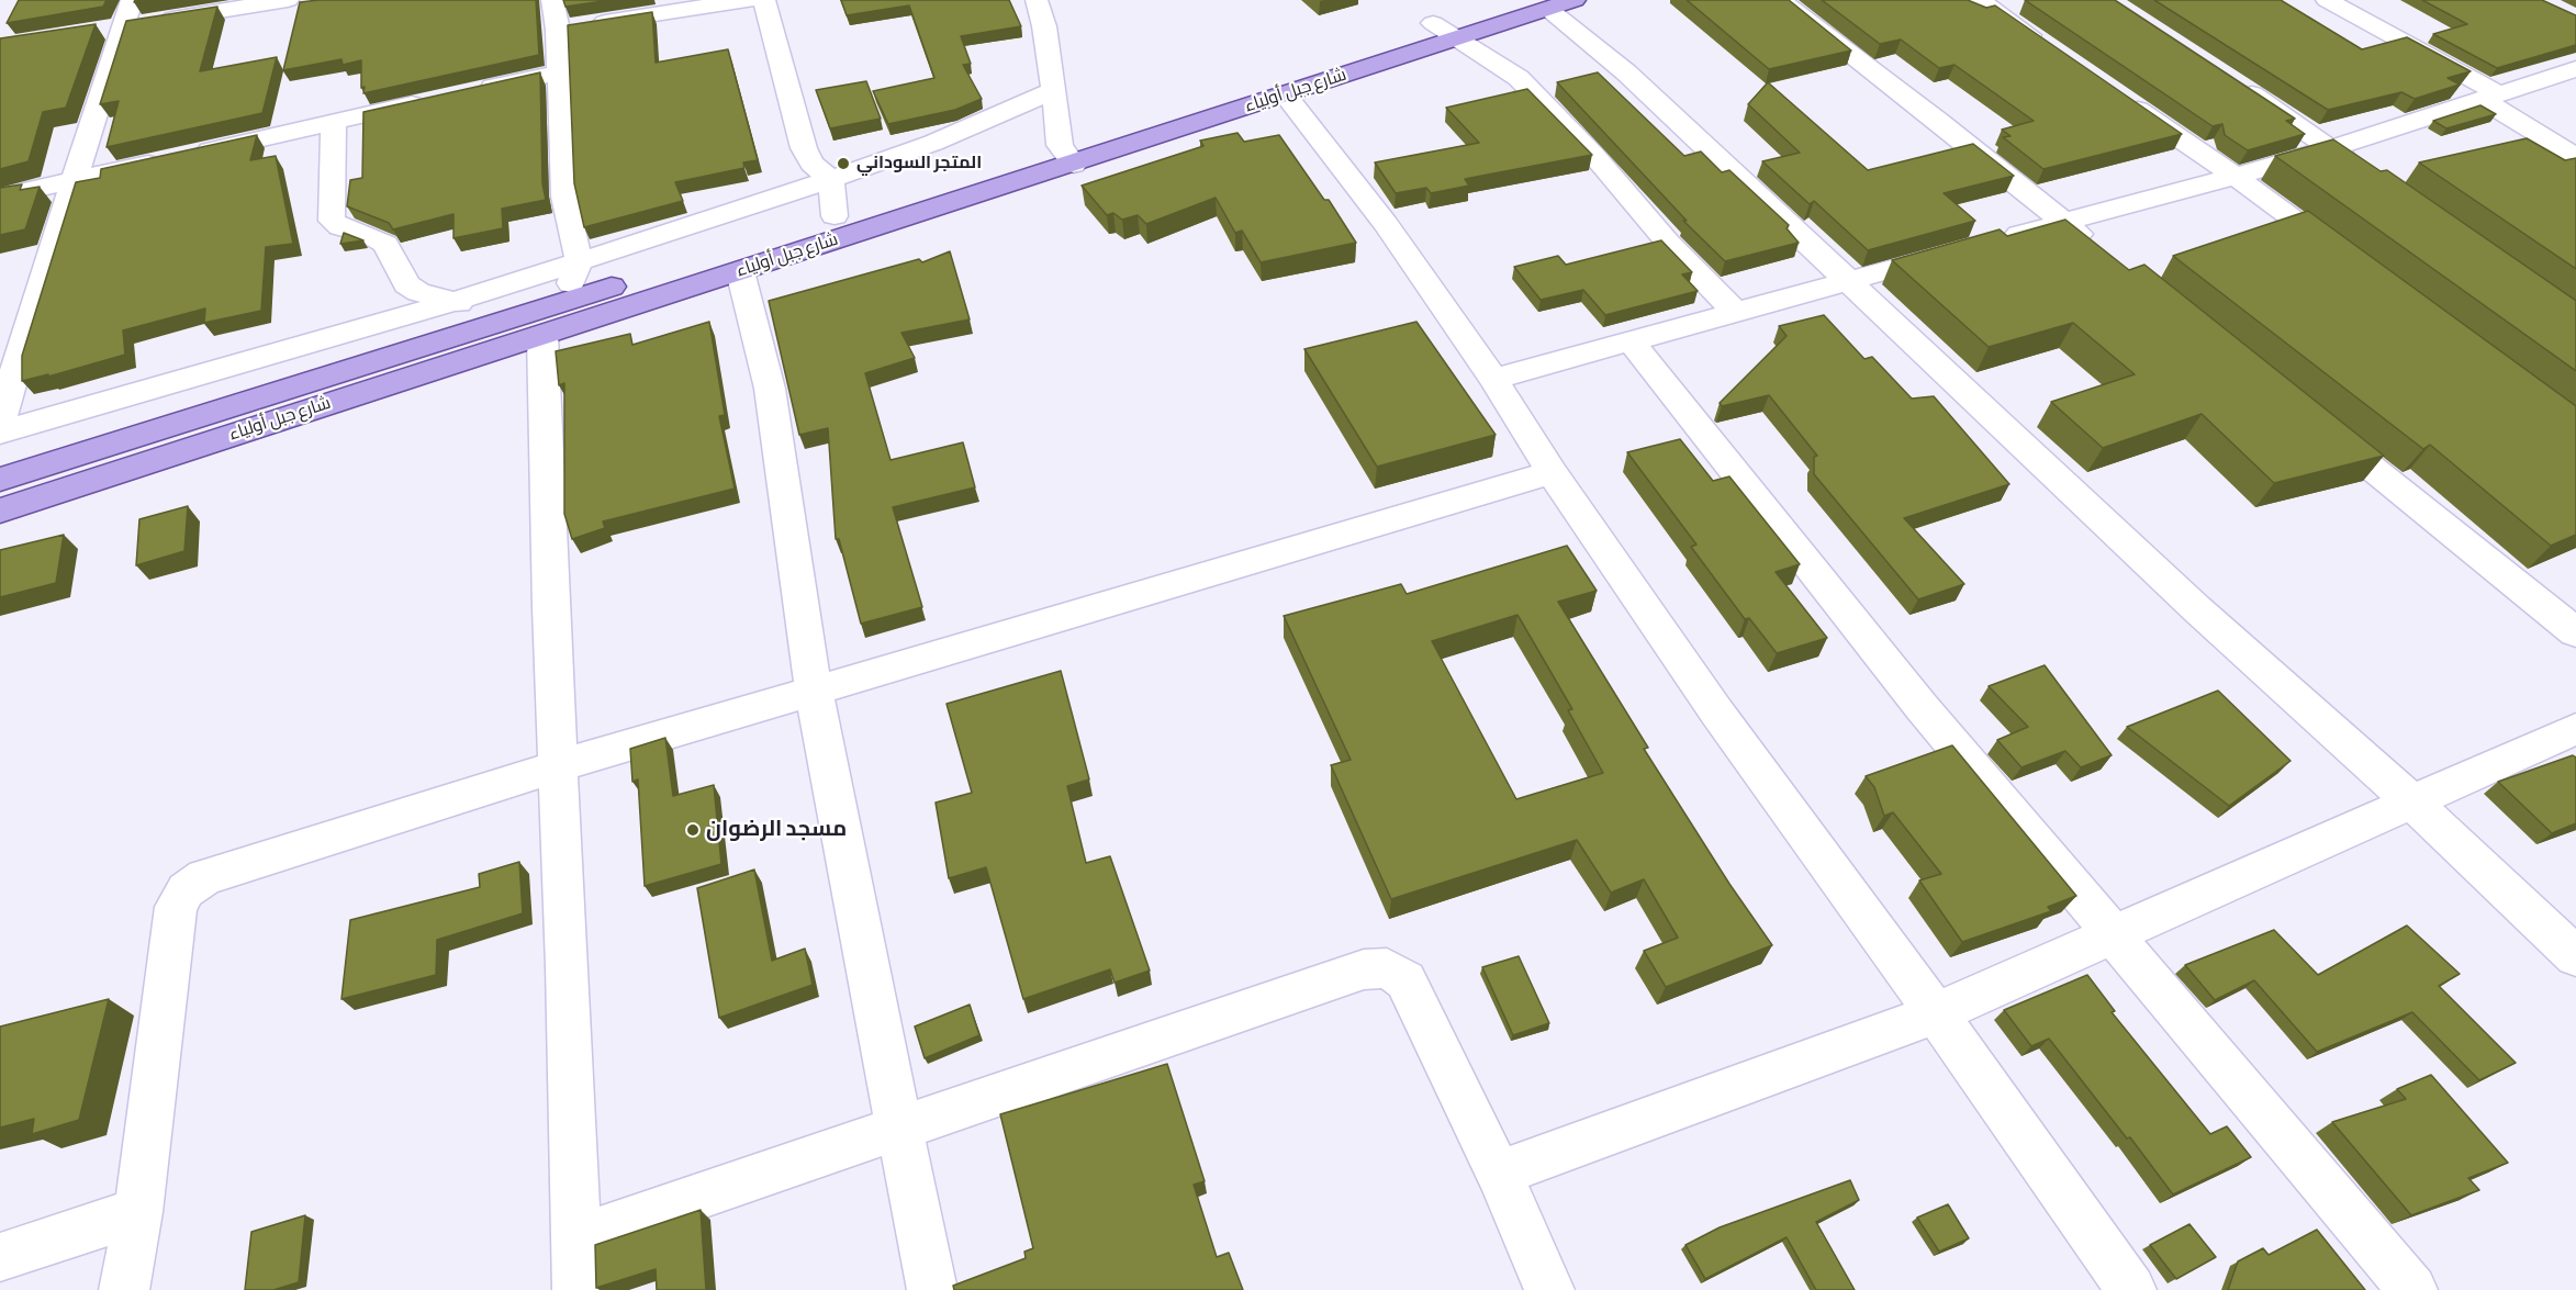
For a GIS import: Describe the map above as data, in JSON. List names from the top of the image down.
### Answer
{
  "streets": {
    "main road": ["شارع جبل أولياء"]
  },
  "places": ["المتجر السوداني", "مسجد الرضوان"]
}
